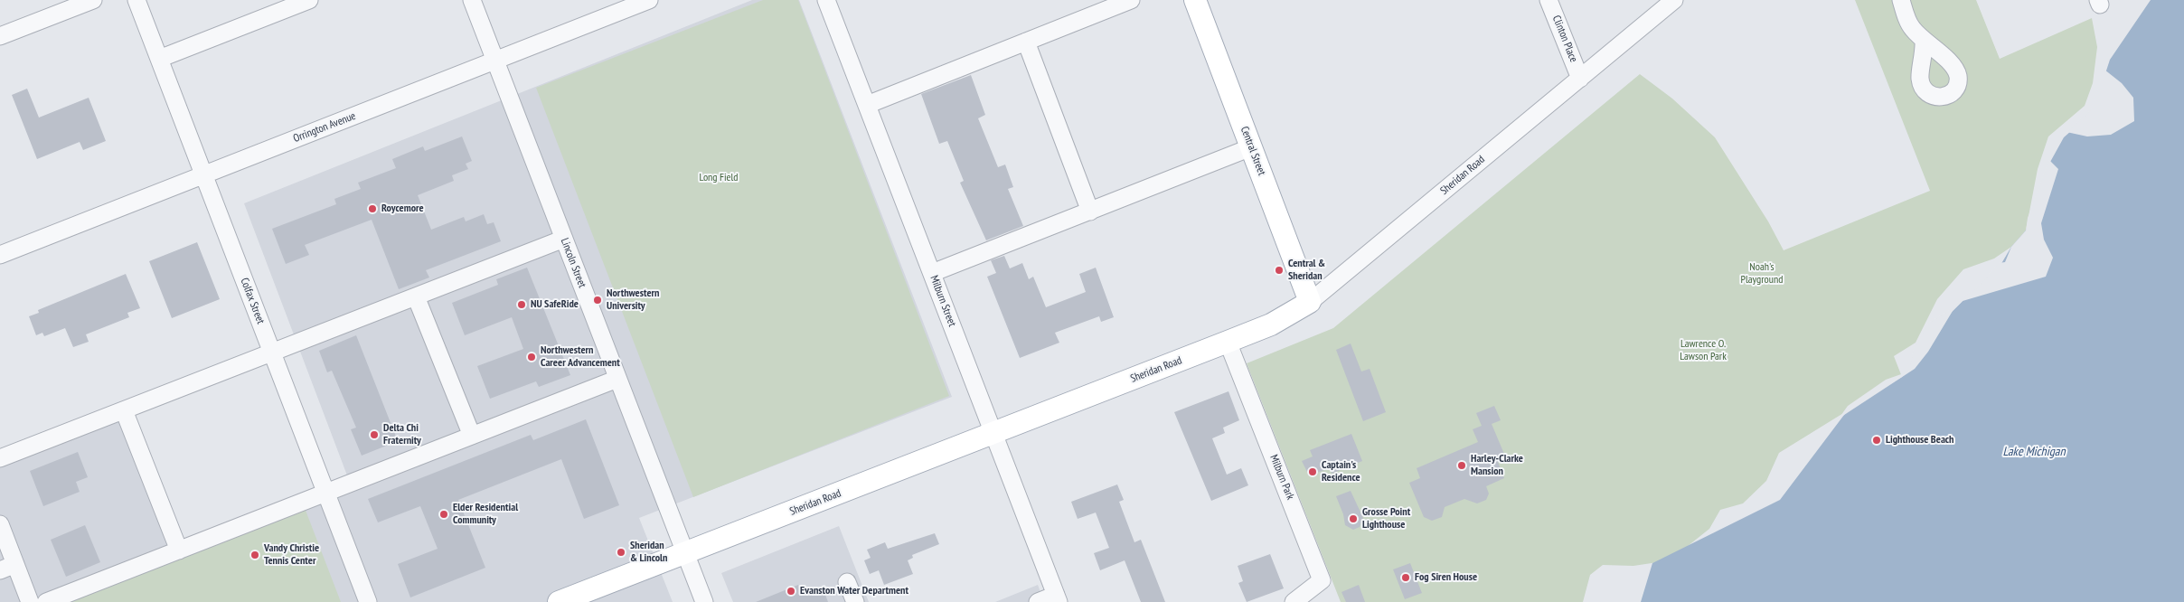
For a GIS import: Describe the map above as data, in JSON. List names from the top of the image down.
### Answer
{
  "streets": {
    "main road": ["Central Street", "Sheridan Road"],
    "street": [
      "Clinton Place",
      "Orrington Avenue",
      "Lincoln Street",
      "Colfax Street",
      "Milburn Street",
      "Milburn Park"
    ]
  },
  "crossings": [
    ["Clinton Place", "Sheridan Road"],
    ["Orrington Avenue", "Lincoln Street"],
    ["Orrington Avenue", "Colfax Street"],
    ["Central Street", "Sheridan Road"],
    ["Sheridan Road", "Lincoln Street"],
    ["Sheridan Road", "Milburn Street"],
    ["Sheridan Road", "Milburn Park"]
  ],
  "water": ["Lake Michigan"],
  "parks": ["Long Field", "Noah's Playground", "Lawrence O. Lawson Park"],
  "places": [
    "Roycemore",
    "Central & Sheridan",
    "Northwestern University",
    "NU SafeRide",
    "Northwestern Career Advancement",
    "Delta Chi Fraternity",
    "Lighthouse Beach",
    "Harley-Clarke Mansion",
    "Captain's Residence",
    "Elder Residential Community",
    "Grosse Point Lighthouse",
    "Sheridan & Lincoln",
    "Vandy Christie Tennis Center",
    "Fog Siren House",
    "Evanston Water Department"
  ]
}
